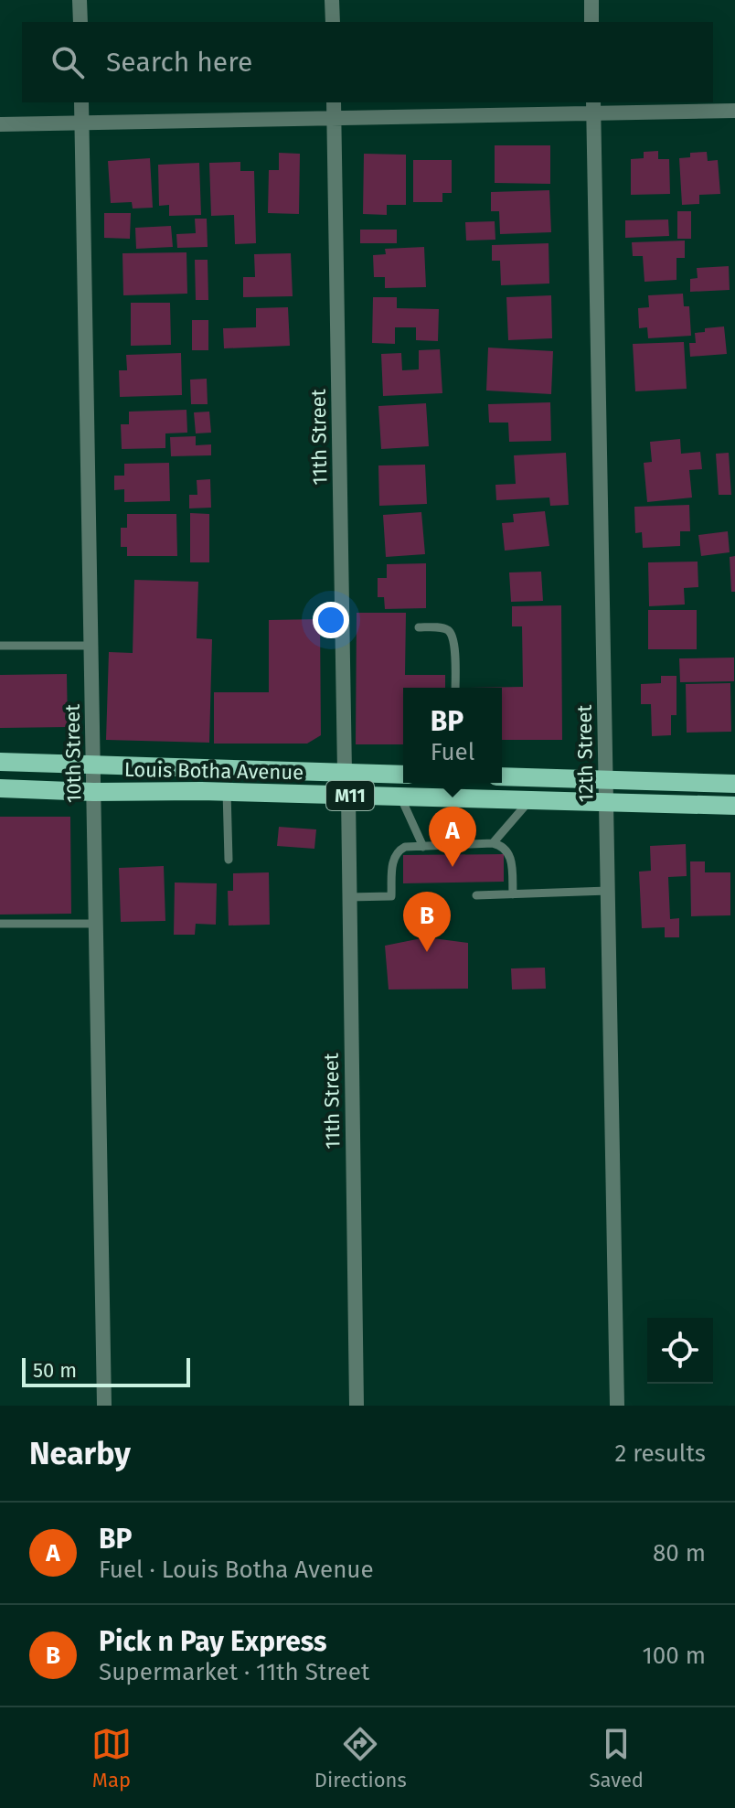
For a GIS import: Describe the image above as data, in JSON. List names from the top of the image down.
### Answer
{
  "streets": {
    "main road": ["Louis Botha Avenue", "M11"],
    "street": ["11th Street", "10th Street", "12th Street"]
  },
  "crossings": [
    ["11th Street", "Louis Botha Avenue"],
    ["10th Street", "Louis Botha Avenue"],
    ["12th Street", "Louis Botha Avenue"]
  ],
  "scale_bar": "50 m",
  "page": {
    "search": "Search here",
    "popup": ["BP", "Fuel"],
    "pins": ["A", "B"],
    "scale": "50 m",
    "heading": ["Nearby", "2 results"],
    "list": [
      {
        "mark": "A",
        "name": "BP",
        "note": "Fuel · Louis Botha Avenue",
        "value": "80 m"
      },
      {
        "mark": "B",
        "name": "Pick n Pay Express",
        "note": "Supermarket · 11th Street",
        "value": "100 m"
      }
    ],
    "nav": ["Map", "Directions", "Saved"]
  }
}
